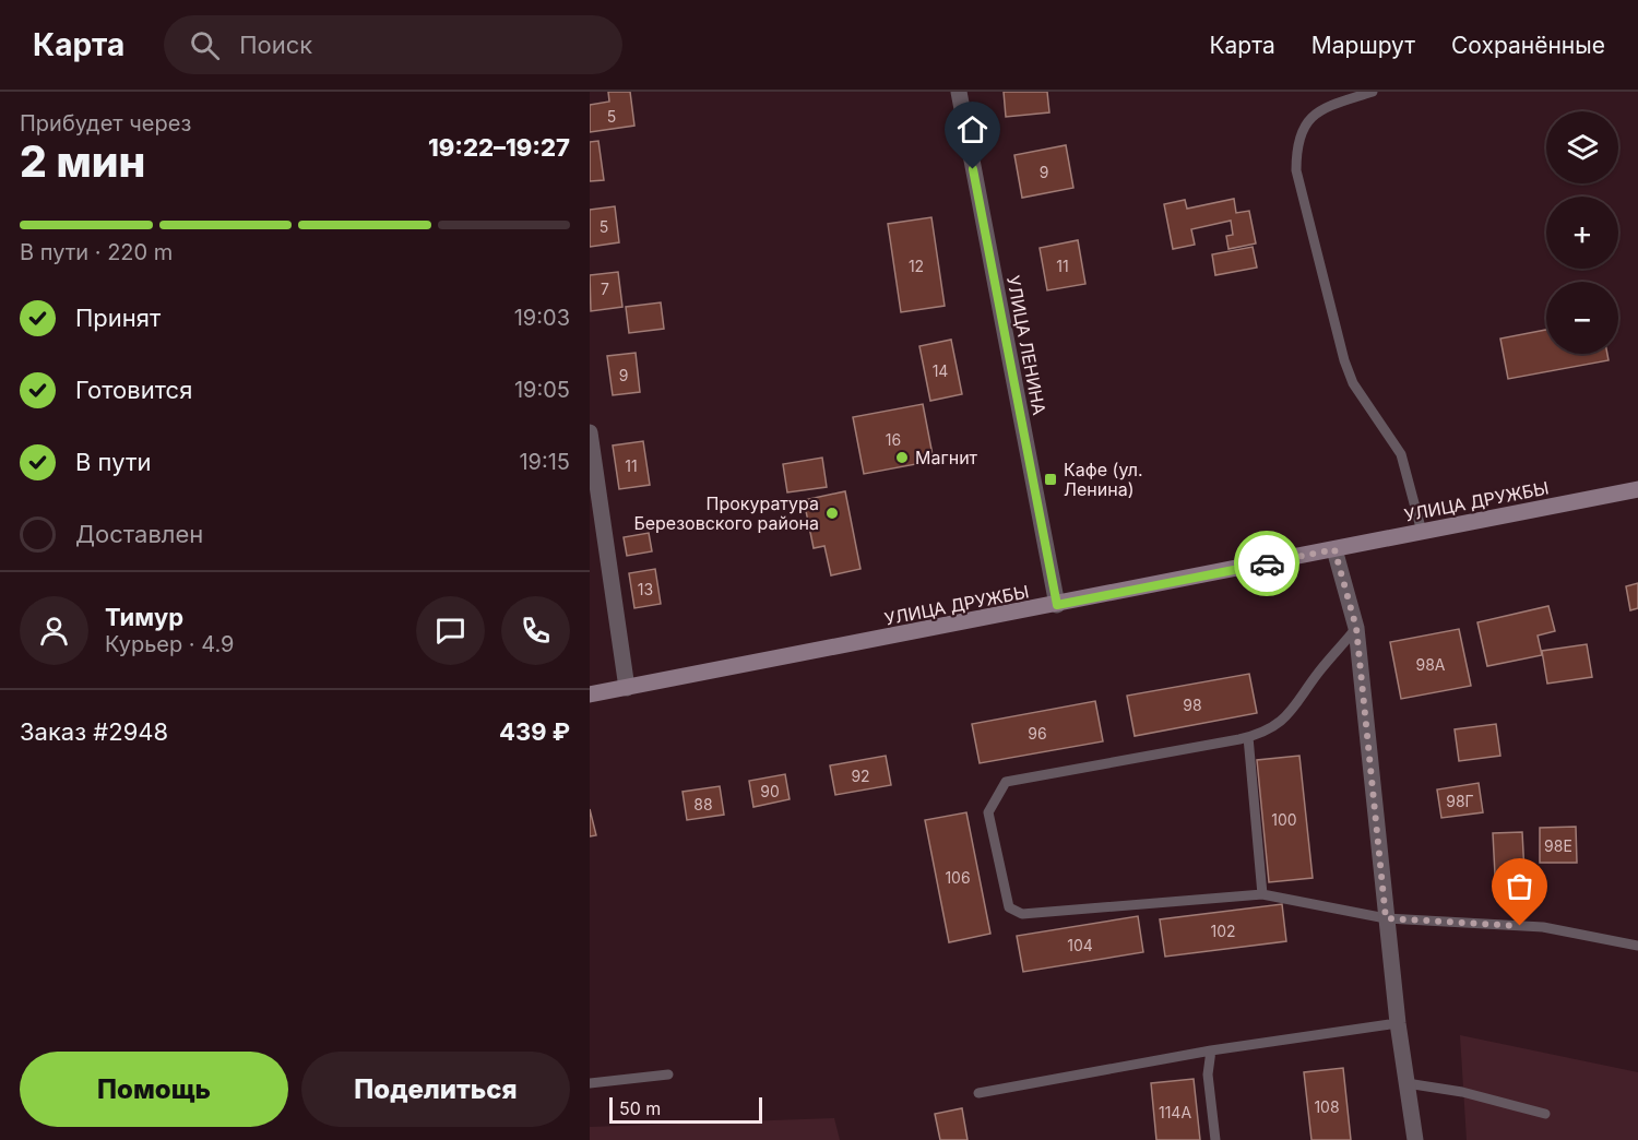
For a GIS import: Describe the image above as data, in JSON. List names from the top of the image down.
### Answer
{
  "streets": {
    "main road": ["УЛИЦА ДРУЖБЫ"],
    "street": ["УЛИЦА ЛЕНИНА"]
  },
  "crossings": [
    ["УЛИЦА ЛЕНИНА", "УЛИЦА ДРУЖБЫ"]
  ],
  "places": {
    "other": ["Магнит", "Прокуратура Березовского района"],
    "transit": ["Кафе (ул. Ленина)"]
  },
  "house_numbers": [
    "5",
    "9",
    "5",
    "12",
    "11",
    "7",
    "14",
    "9",
    "16",
    "11",
    "13",
    "98А",
    "98",
    "96",
    "92",
    "90",
    "98Г",
    "88",
    "100",
    "98Е",
    "106",
    "102",
    "104",
    "108",
    "114А"
  ],
  "scale_bar": "50 m",
  "page": {
    "header": "Карта",
    "search": "Поиск",
    "nav": ["Карта", "Маршрут", "Сохранённые"],
    "heading": ["2 мин", "Прибудет через", "19:22–19:27"],
    "panel": [
      "Тимур",
      "Курьер · 4.9",
      "Заказ #2948",
      "439 ₽"
    ],
    "map_buttons": ["+", "−"],
    "bar": "В пути · 220 m",
    "list": [
      ["Принят", "19:03"],
      ["Готовится", "19:05"],
      ["В пути", "19:15"],
      "Доставлен"
    ],
    "buttons": ["Помощь", "Поделиться"],
    "scale": "50 m"
  }
}
